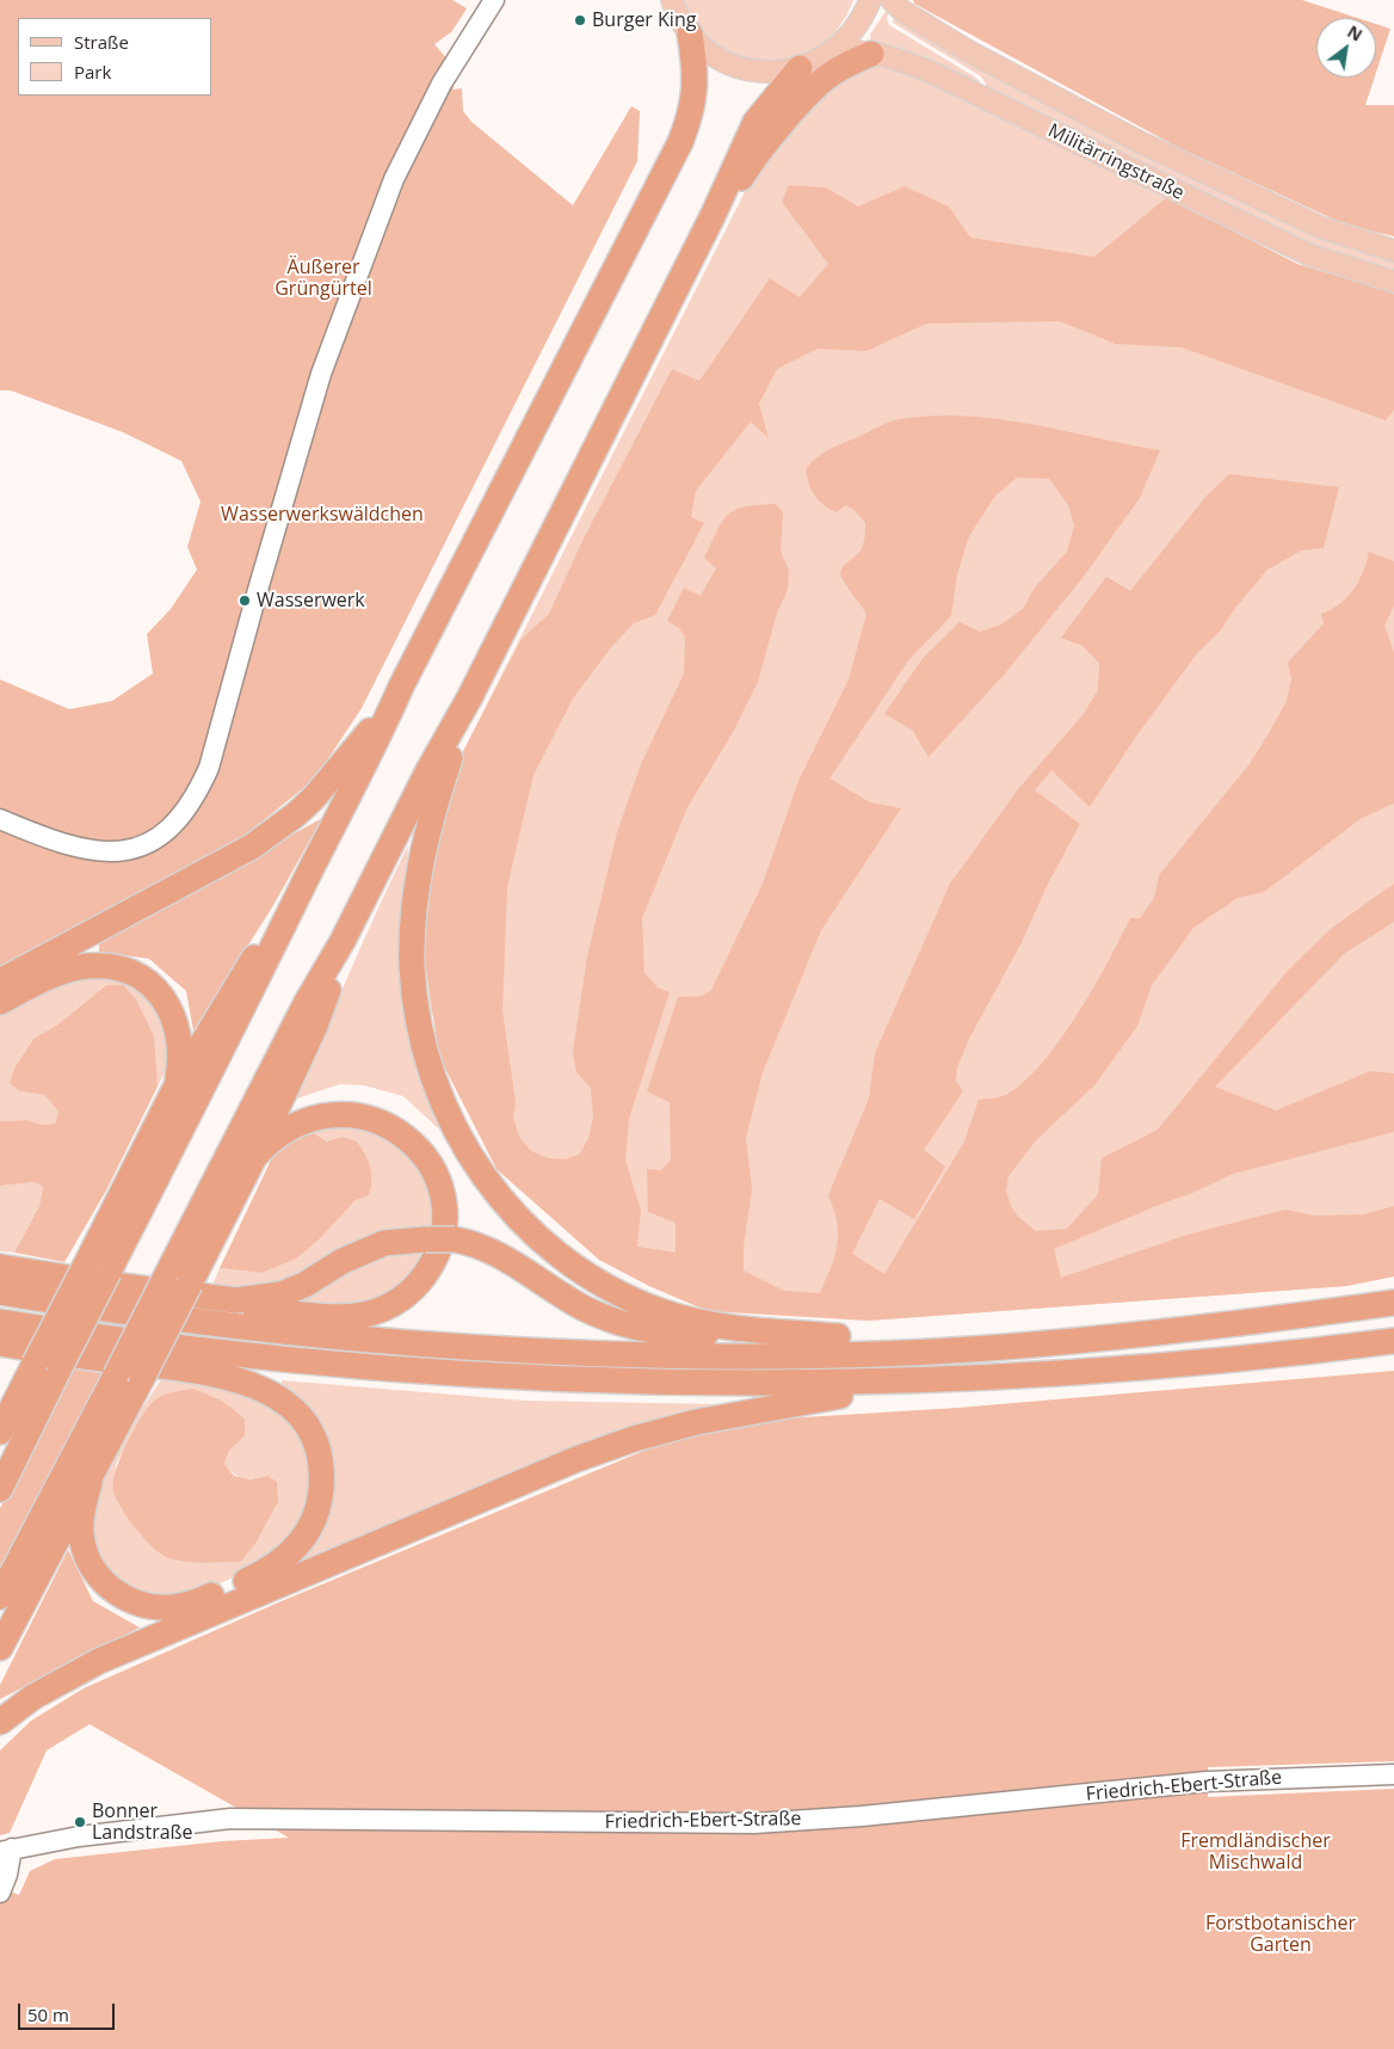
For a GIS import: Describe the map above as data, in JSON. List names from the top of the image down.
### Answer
{
  "streets": {
    "main road": ["Militärringstraße", "Friedrich-Ebert-Straße"]
  },
  "parks": [
    "Äußerer Grüngürtel",
    "Wasserwerkswäldchen",
    "Fremdländischer Mischwald",
    "Forstbotanischer Garten"
  ],
  "places": ["Burger King", "Wasserwerk", "Bonner Landstraße"],
  "legend": ["Straße", "Park"],
  "scale_bar": "50 m",
  "north": "top right"
}
